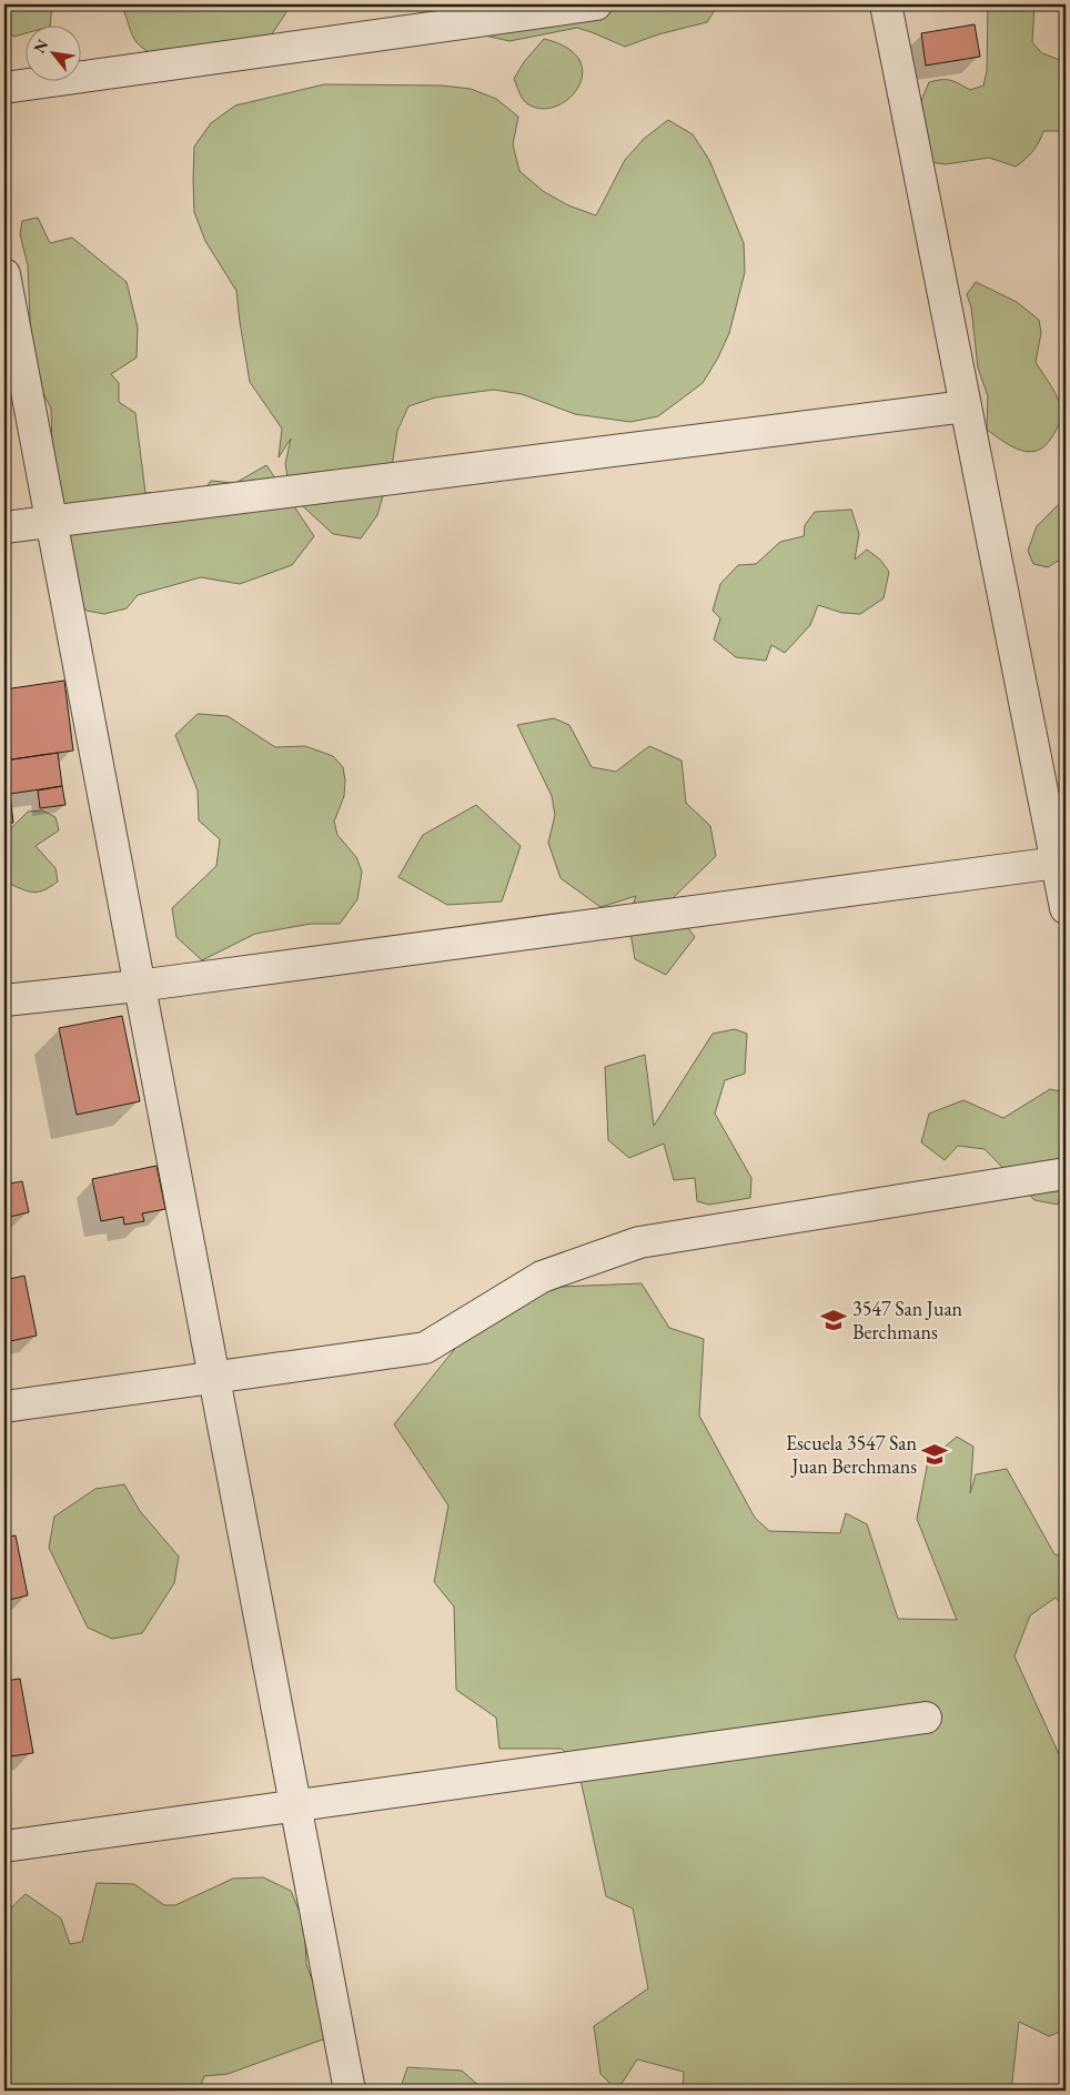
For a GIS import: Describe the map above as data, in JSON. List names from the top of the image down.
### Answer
{
  "places": {
    "school or university": ["3547 San Juan Berchmans", "Escuela 3547 San Juan Berchmans"]
  },
  "north": "top left"
}
